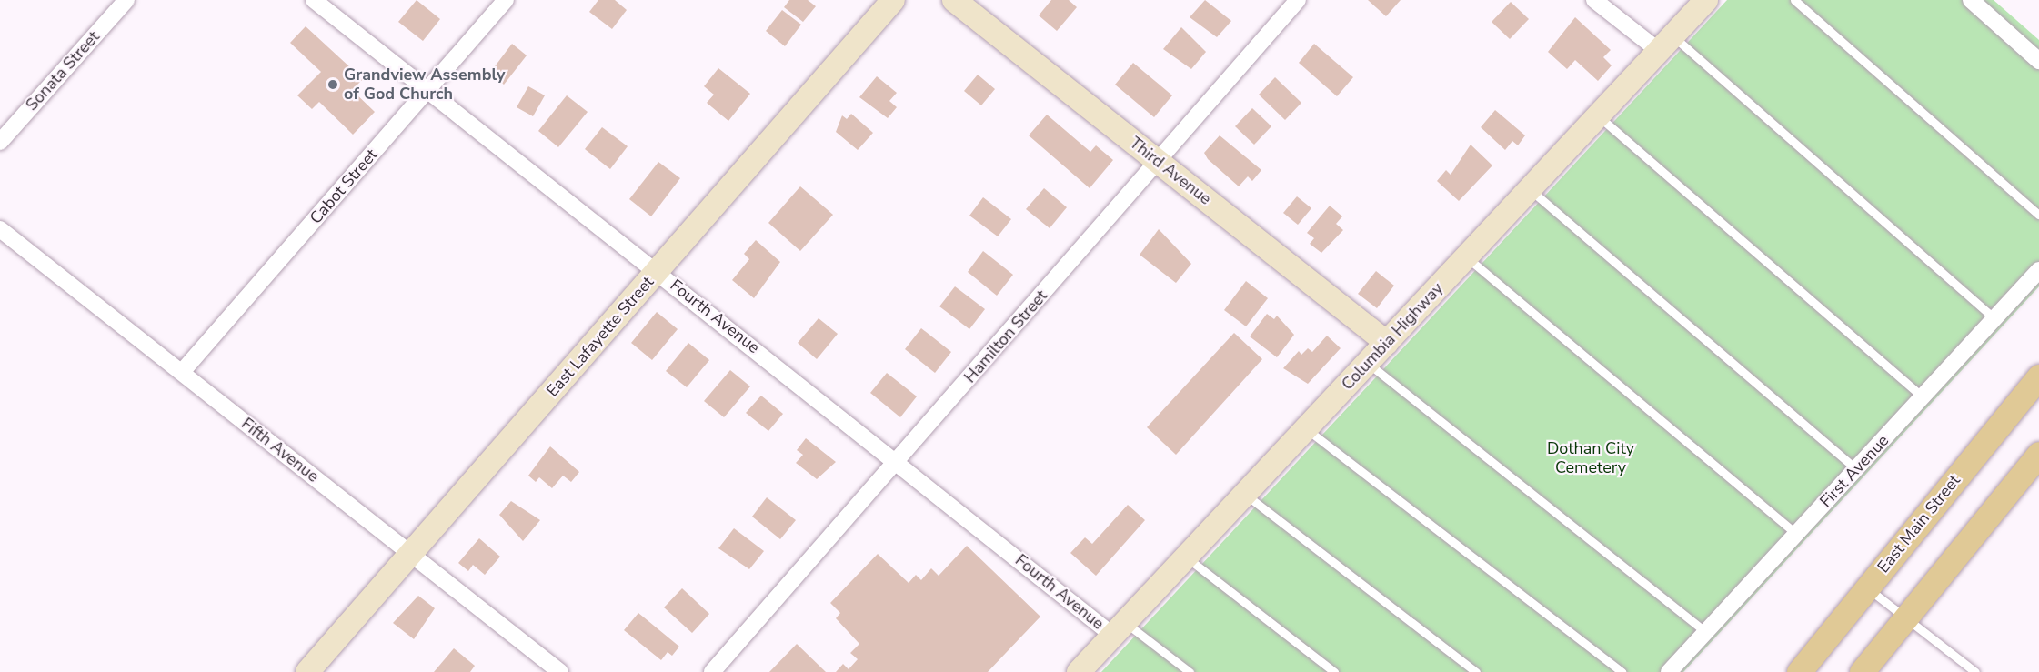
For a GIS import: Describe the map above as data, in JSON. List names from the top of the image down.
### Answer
{
  "streets": {
    "main road": ["East Main Street"],
    "street": [
      "Sonata Street",
      "Third Avenue",
      "Cabot Street",
      "Fourth Avenue",
      "East Lafayette Street",
      "Hamilton Street",
      "Columbia Highway",
      "Fifth Avenue",
      "First Avenue"
    ]
  },
  "crossings": [
    ["Third Avenue", "Hamilton Street"],
    ["Third Avenue", "Columbia Highway"],
    ["Cabot Street", "Fourth Avenue"],
    ["Cabot Street", "Fifth Avenue"],
    ["Fourth Avenue", "East Lafayette Street"],
    ["Fourth Avenue", "Hamilton Street"],
    ["Fourth Avenue", "Columbia Highway"],
    ["East Lafayette Street", "Fifth Avenue"]
  ],
  "parks": ["Dothan City Cemetery"],
  "places": ["Grandview Assembly of God Church"]
}
